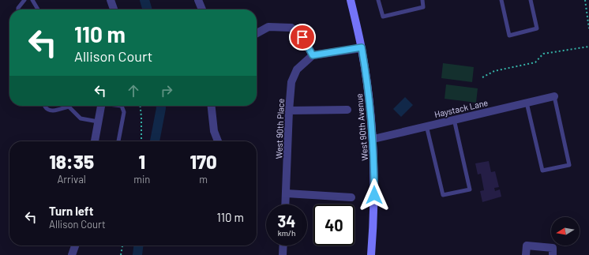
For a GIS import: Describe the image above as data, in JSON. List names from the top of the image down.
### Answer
{
  "streets": {
    "street": ["Haystack Lane", "West 90th Avenue", "West 90th Place"]
  },
  "crossings": [
    ["Haystack Lane", "West 90th Avenue"]
  ],
  "north": "left",
  "page": {
    "turn": ["110 m", "Allison Court"],
    "eta": [
      "18:35",
      "Arrival",
      "1",
      "min",
      "170",
      "m"
    ],
    "list": [
      {
        "name": "Turn left",
        "note": "Allison Court",
        "value": "110 m"
      }
    ],
    "speed": "34 km/h",
    "limit": "40"
  }
}
